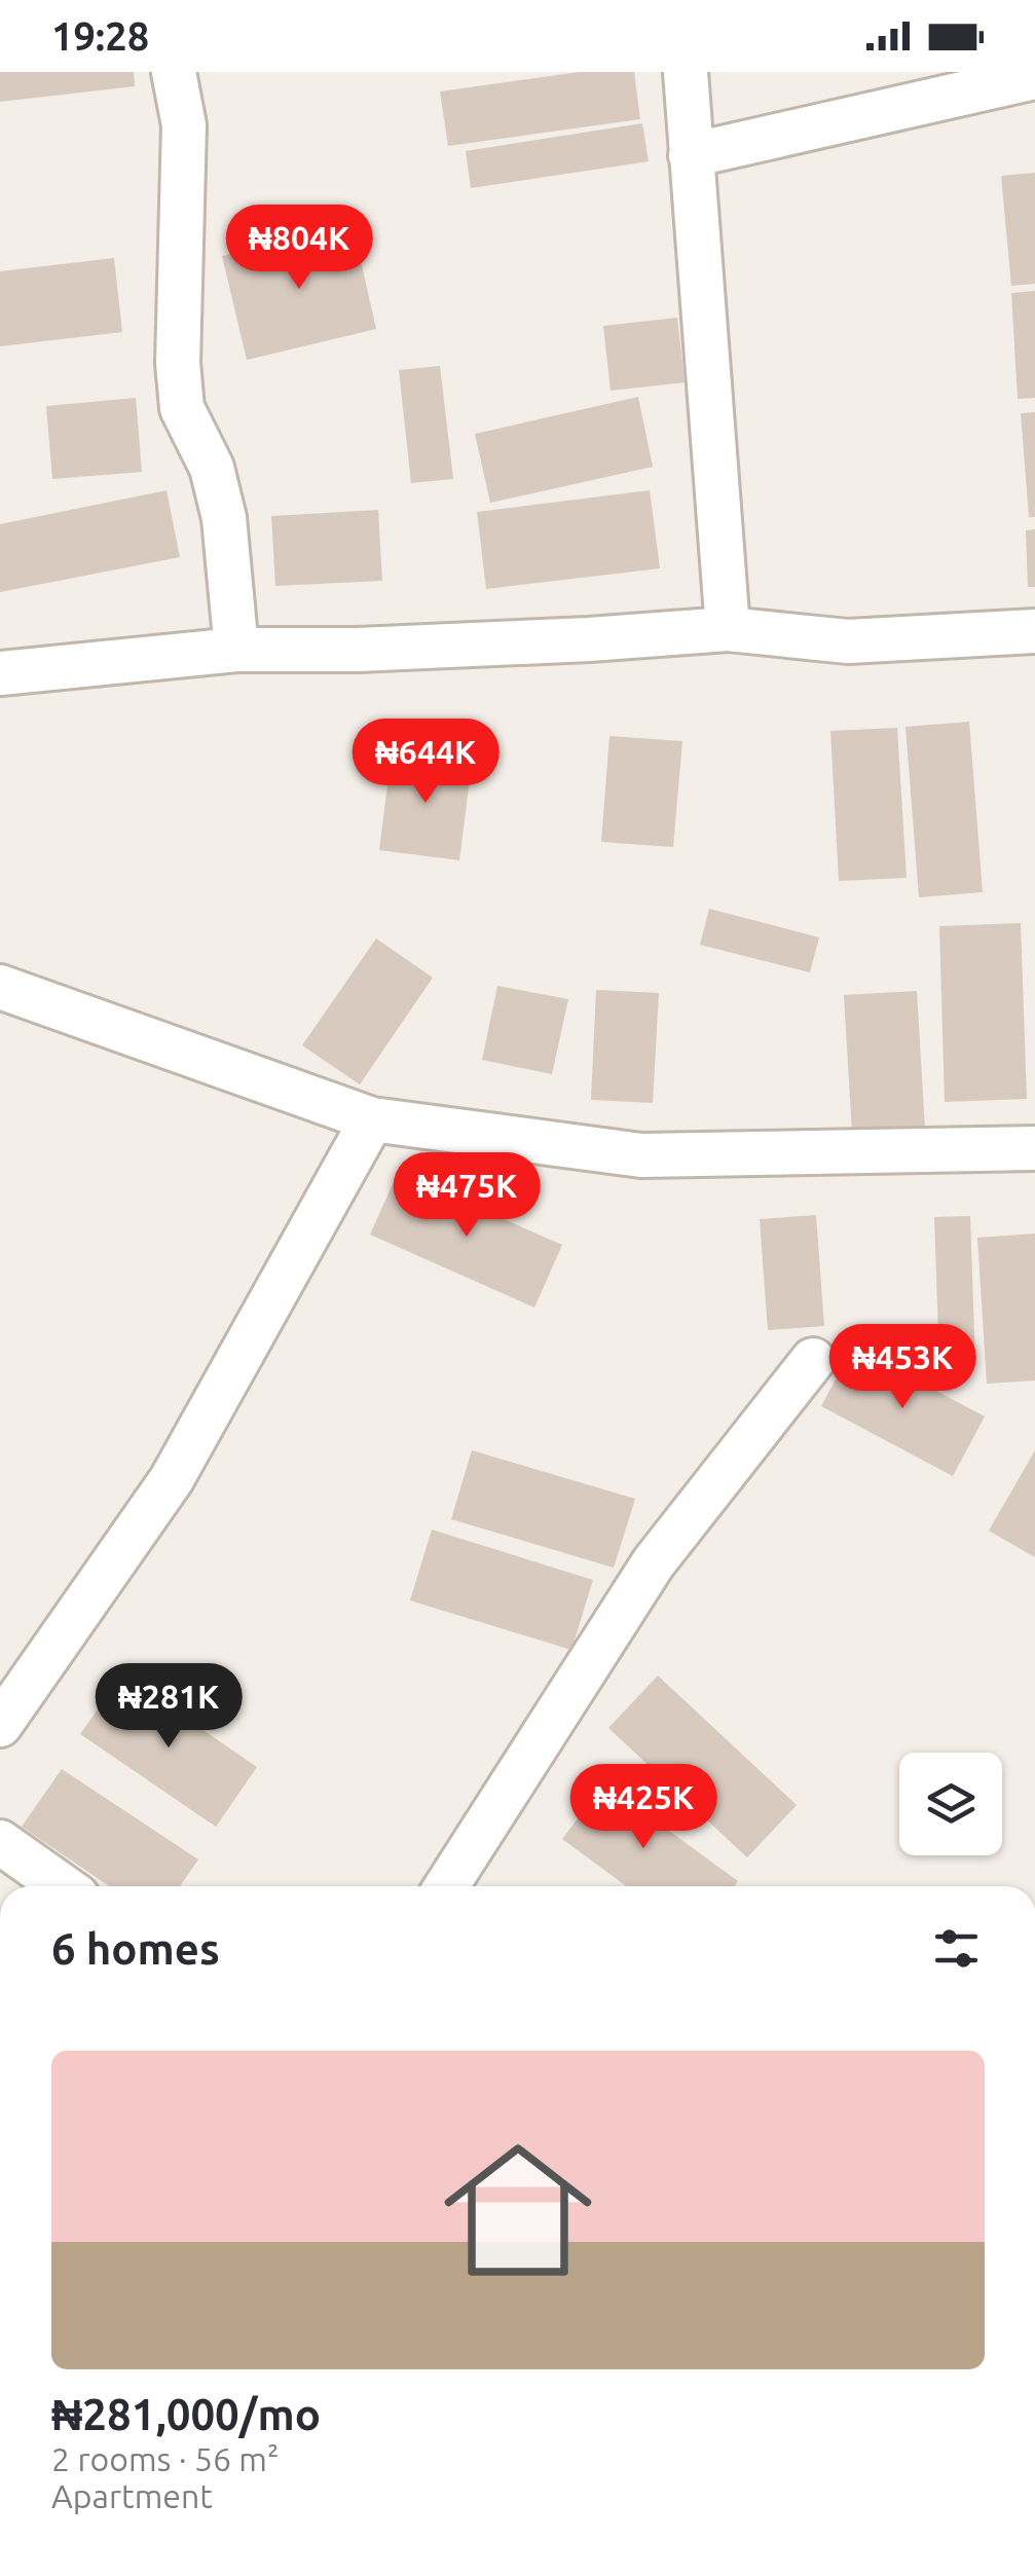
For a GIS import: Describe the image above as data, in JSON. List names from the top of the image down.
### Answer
{
  "page": {
    "status": "19:28",
    "price": [
      "₦804K",
      "₦644K",
      "₦475K",
      "₦453K",
      "₦281K",
      "₦425K"
    ],
    "heading": "6 homes",
    "list": [
      {
        "name": "₦281,000/mo",
        "note": "2 rooms · 56 m² · Apartment"
      }
    ]
  }
}
